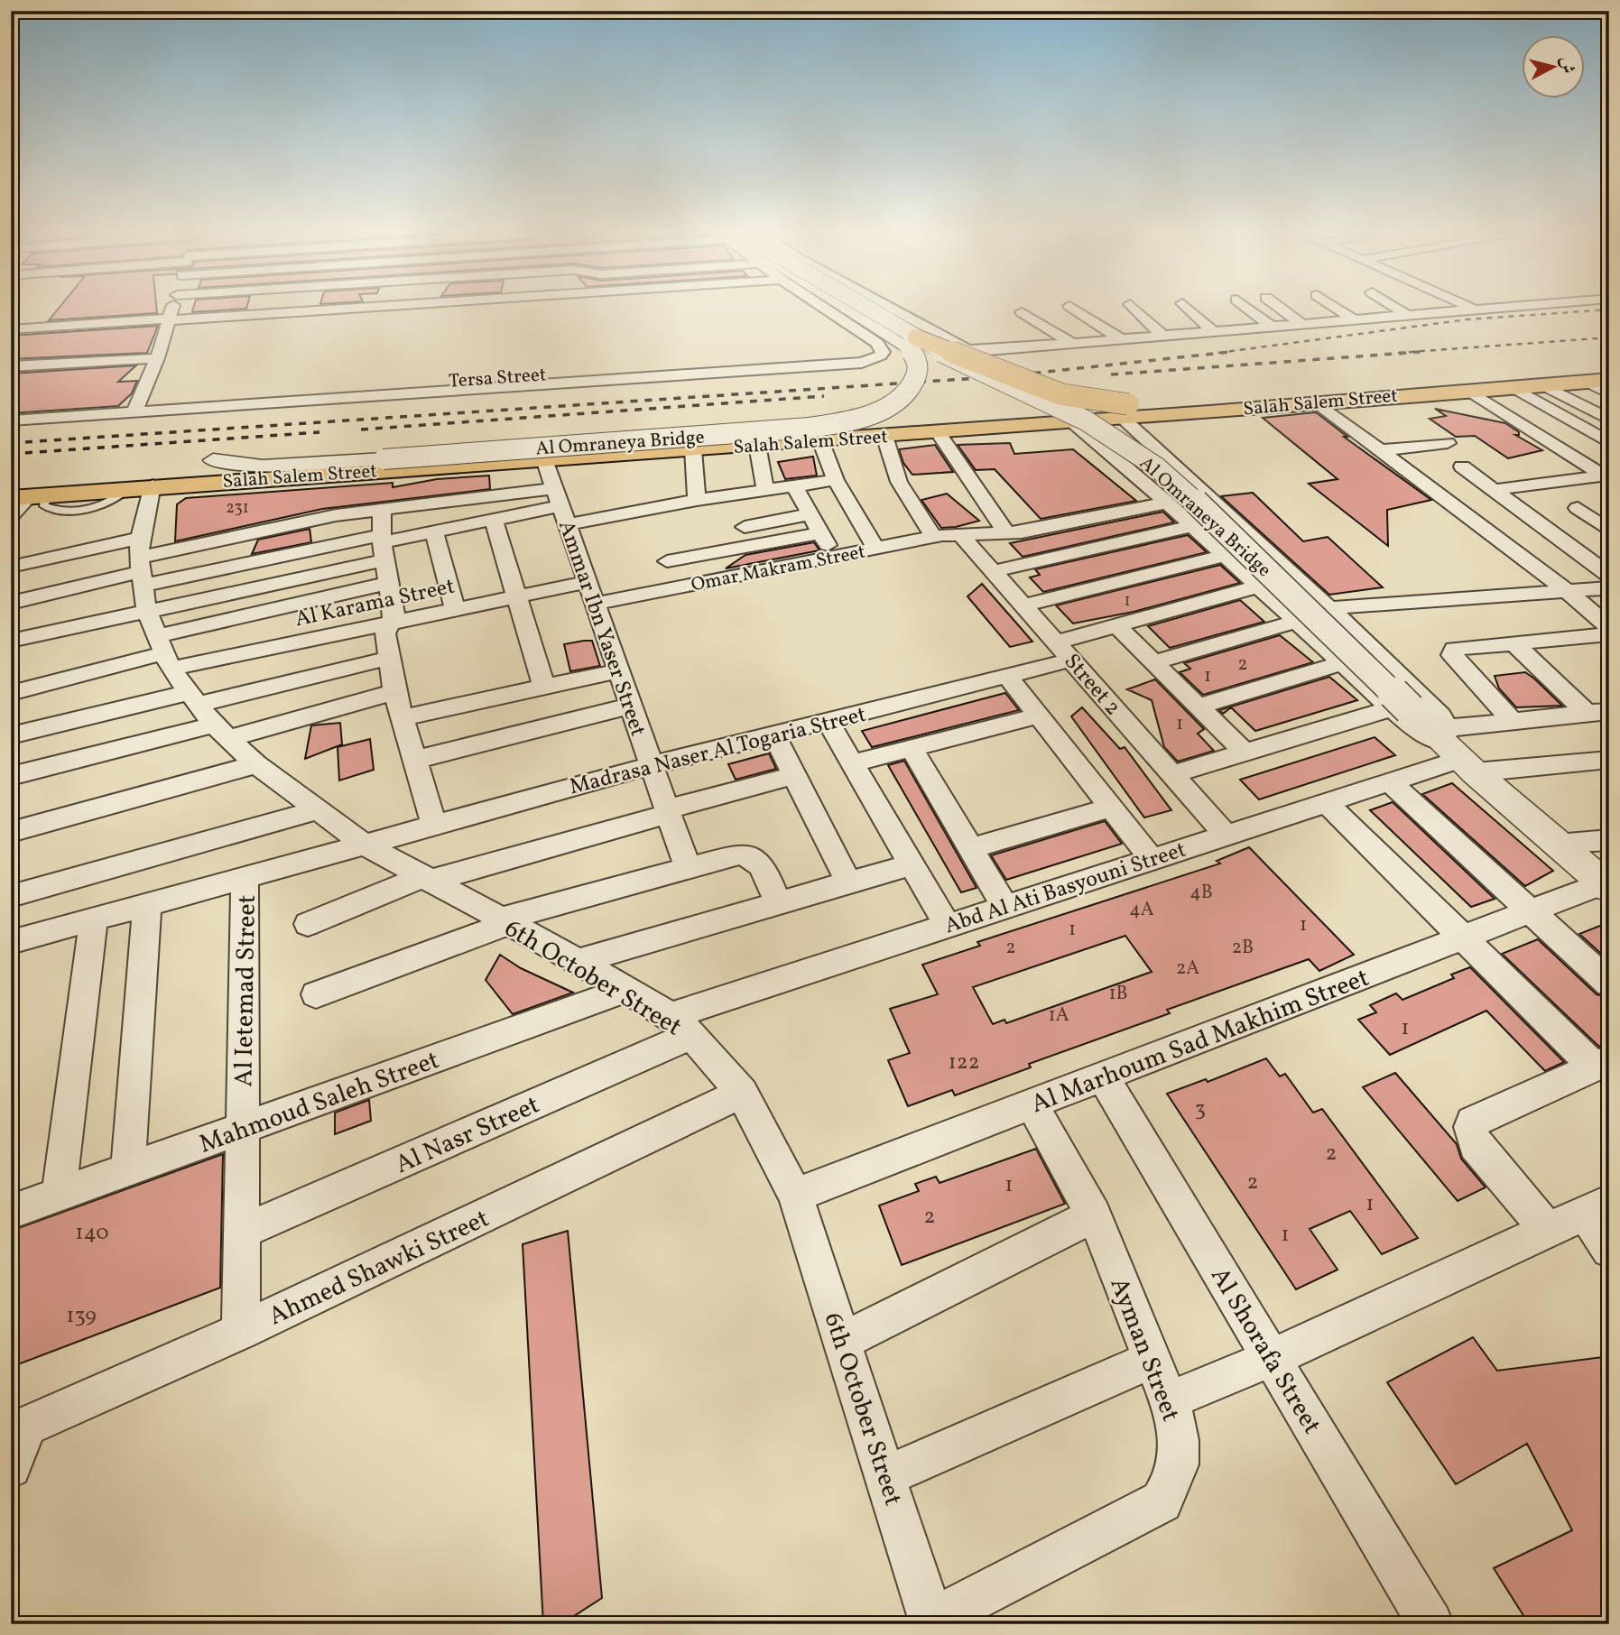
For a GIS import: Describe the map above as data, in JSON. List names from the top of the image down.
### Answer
{
  "streets": {
    "highway": ["Salah Salem Street"],
    "street": [
      "Tersa Street",
      "Al Omraneya Bridge",
      "Omar Makram Street",
      "Al Karama Street",
      "Ammar Ibn Yaser Street",
      "Street 2",
      "Madrasa Naser Al Togaria Street",
      "Abd Al Ati Basyouni Street",
      "6th October Street",
      "Al Ietemad Street",
      "Al Marhoum Sad Makhim Street",
      "Mahmoud Saleh Street",
      "Al Nasr Street",
      "Ahmed Shawki Street",
      "Ayman Street",
      "Al Shorafa Street"
    ]
  },
  "crossings": [
    ["Salah Salem Street", "Al Omraneya Bridge"],
    ["Salah Salem Street", "Ammar Ibn Yaser Street"],
    ["Al Omraneya Bridge", "Abd Al Ati Basyouni Street"],
    ["Al Omraneya Bridge", "Al Marhoum Sad Makhim Street"],
    ["Omar Makram Street", "Ammar Ibn Yaser Street"],
    ["Omar Makram Street", "Street 2"],
    ["Al Karama Street", "Ammar Ibn Yaser Street"],
    ["Al Karama Street", "6th October Street"],
    ["Ammar Ibn Yaser Street", "Madrasa Naser Al Togaria Street"],
    ["Street 2", "Madrasa Naser Al Togaria Street"],
    ["Street 2", "Abd Al Ati Basyouni Street"],
    ["Madrasa Naser Al Togaria Street", "6th October Street"],
    ["Madrasa Naser Al Togaria Street", "Al Ietemad Street"],
    ["Abd Al Ati Basyouni Street", "6th October Street"],
    ["Abd Al Ati Basyouni Street", "Al Nasr Street"],
    ["6th October Street", "Al Marhoum Sad Makhim Street"],
    ["6th October Street", "Mahmoud Saleh Street"],
    ["6th October Street", "Al Nasr Street"],
    ["6th October Street", "Ahmed Shawki Street"],
    ["6th October Street", "Ayman Street"],
    ["Al Ietemad Street", "Mahmoud Saleh Street"],
    ["Al Ietemad Street", "Al Nasr Street"],
    ["Al Ietemad Street", "Ahmed Shawki Street"],
    ["Al Marhoum Sad Makhim Street", "Ayman Street"],
    ["Al Marhoum Sad Makhim Street", "Al Shorafa Street"]
  ],
  "house_numbers": [
    "231",
    "1",
    "2",
    "1",
    "1",
    "4B",
    "4A",
    "1",
    "1",
    "2",
    "2B",
    "2A",
    "1B",
    "1A",
    "1",
    "122",
    "3",
    "2",
    "2",
    "1",
    "1",
    "2",
    "140",
    "1",
    "139"
  ],
  "north": "right"
}
